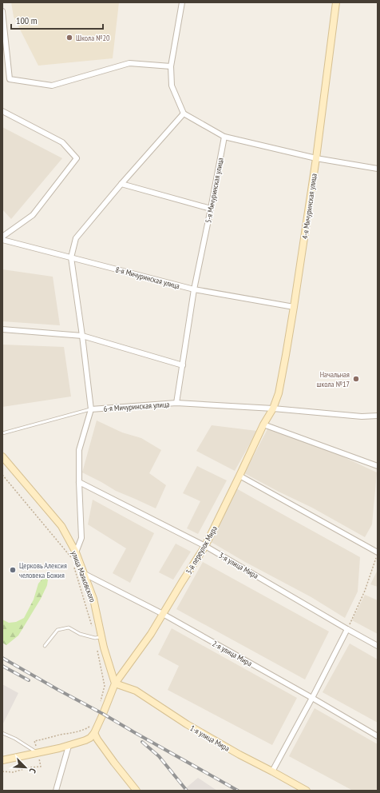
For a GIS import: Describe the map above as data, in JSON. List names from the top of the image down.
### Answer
{
  "streets": {
    "street": [
      "5-я Мичуринская улица",
      "4-я Мичуринская улица",
      "8-я Мичуринская улица",
      "6-я Мичуринская улица",
      "3-й переулок Мира",
      "3-я улица Мира",
      "улица Маяковского",
      "2-я улица Мира",
      "1-я улица Мира"
    ]
  },
  "crossings": [
    ["5-я Мичуринская улица", "8-я Мичуринская улица"],
    ["5-я Мичуринская улица", "6-я Мичуринская улица"],
    ["4-я Мичуринская улица", "8-я Мичуринская улица"],
    ["4-я Мичуринская улица", "6-я Мичуринская улица"],
    ["4-я Мичуринская улица", "3-й переулок Мира"],
    ["6-я Мичуринская улица", "3-й переулок Мира"],
    ["3-й переулок Мира", "3-я улица Мира"],
    ["3-й переулок Мира", "улица Маяковского"],
    ["3-й переулок Мира", "2-я улица Мира"],
    ["3-й переулок Мира", "1-я улица Мира"],
    ["улица Маяковского", "2-я улица Мира"],
    ["улица Маяковского", "1-я улица Мира"]
  ],
  "places": ["Школа №20", "Начальная школа №17", "Церковь Алексия человека Божия"],
  "scale_bar": "100 m",
  "north": "bottom right"
}
